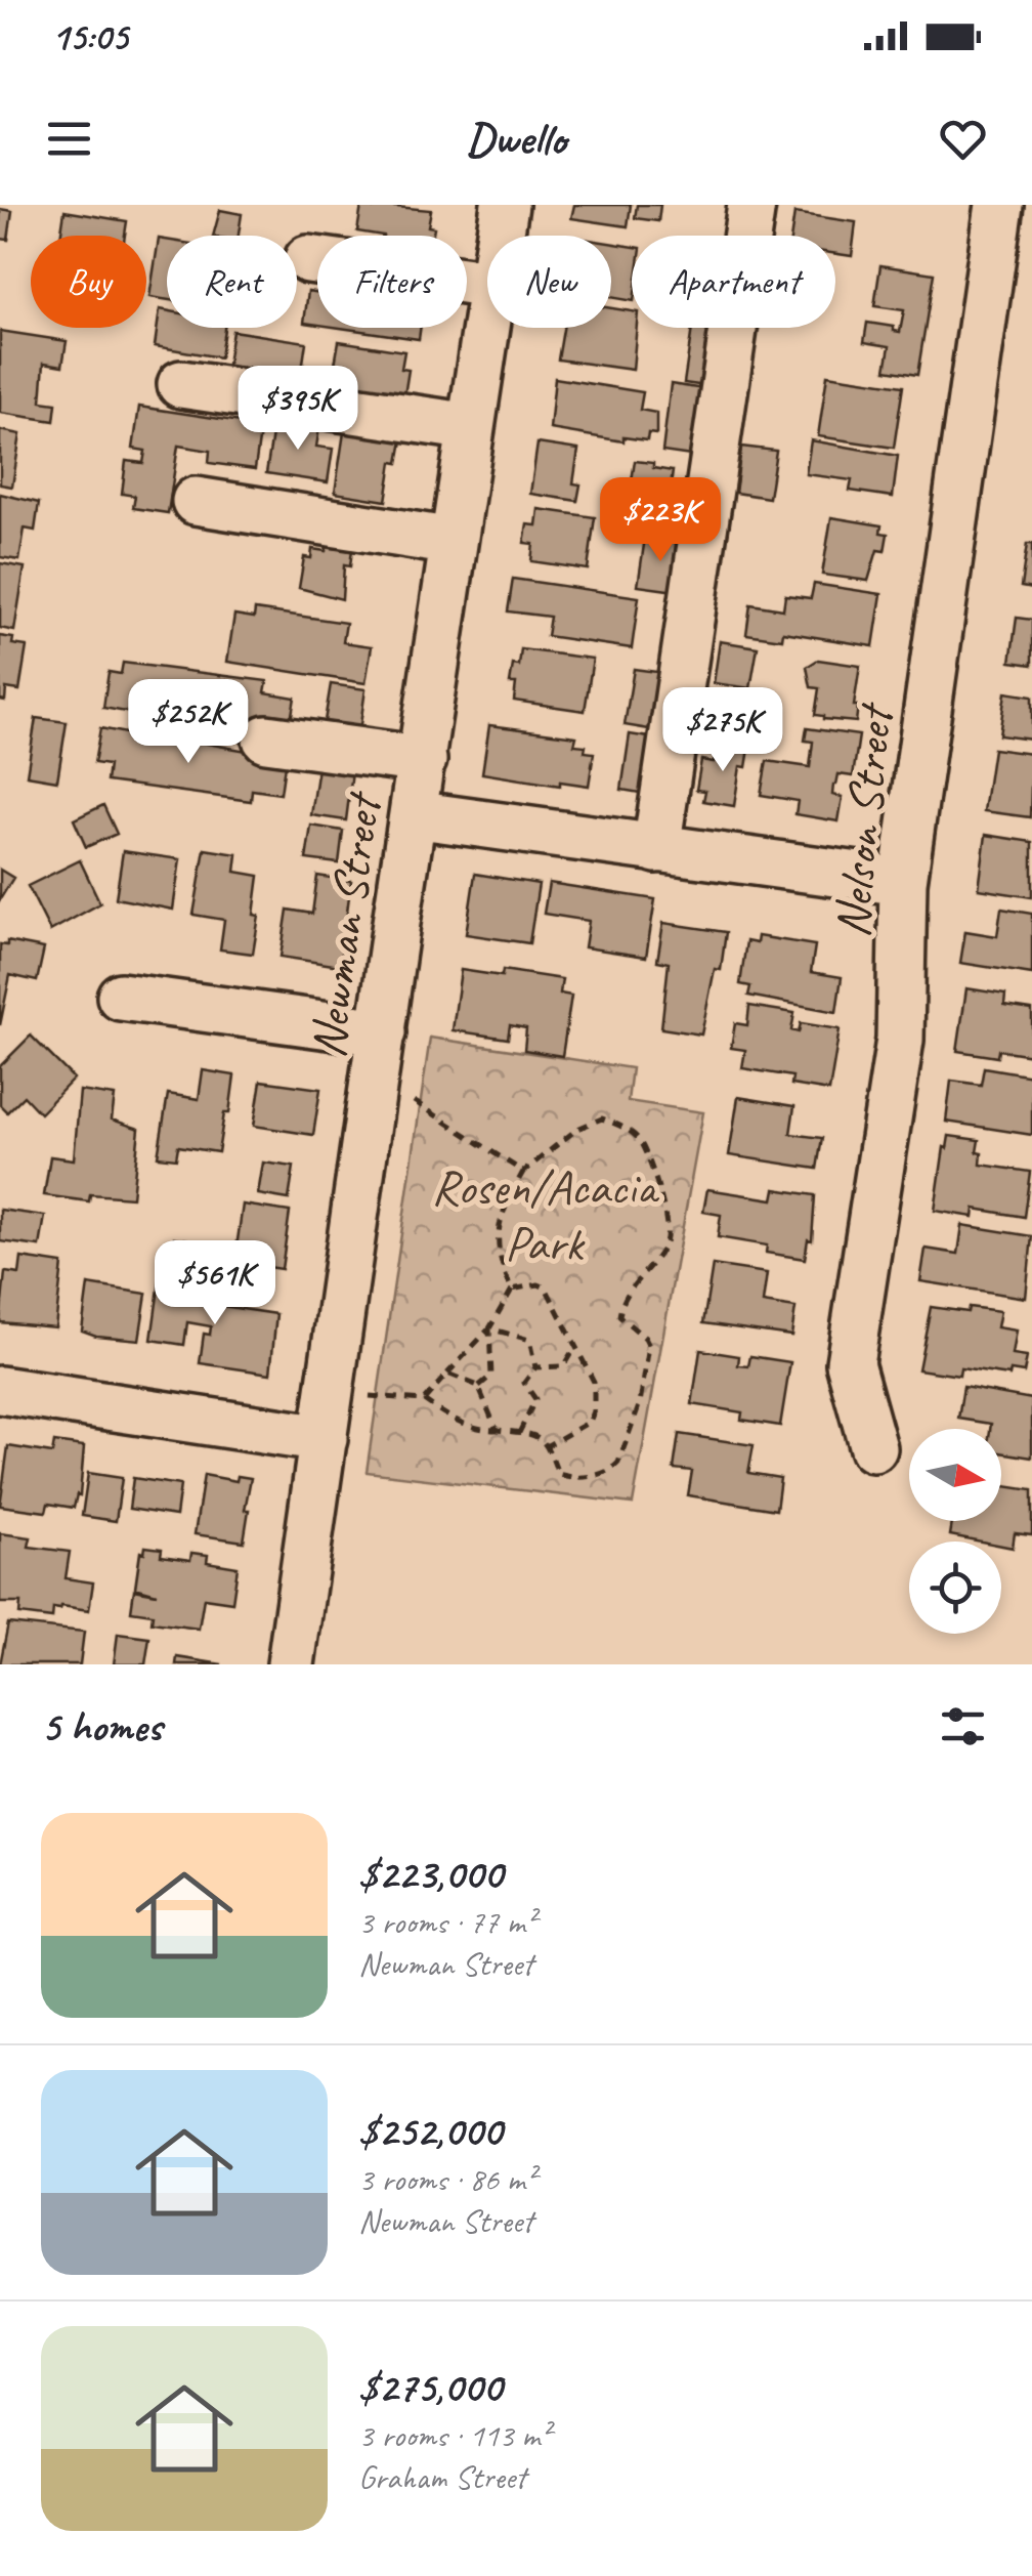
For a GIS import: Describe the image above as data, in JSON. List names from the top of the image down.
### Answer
{
  "streets": {
    "street": ["Nelson Street", "Newman Street"]
  },
  "parks": ["Rosen/Acacia Park"],
  "north": "right",
  "page": {
    "status": "15:05",
    "header": "Dwello",
    "chip": [
      "Buy",
      "Rent",
      "Filters",
      "New",
      "Apartment"
    ],
    "price": [
      "$395K",
      "$223K",
      "$252K",
      "$275K",
      "$561K"
    ],
    "heading": "5 homes",
    "list": [
      {
        "name": "$223,000",
        "note": "3 rooms · 77 m² · Newman Street"
      },
      {
        "name": "$252,000",
        "note": "3 rooms · 86 m² · Newman Street"
      },
      {
        "name": "$275,000",
        "note": "3 rooms · 113 m² · Graham Street"
      }
    ]
  }
}
